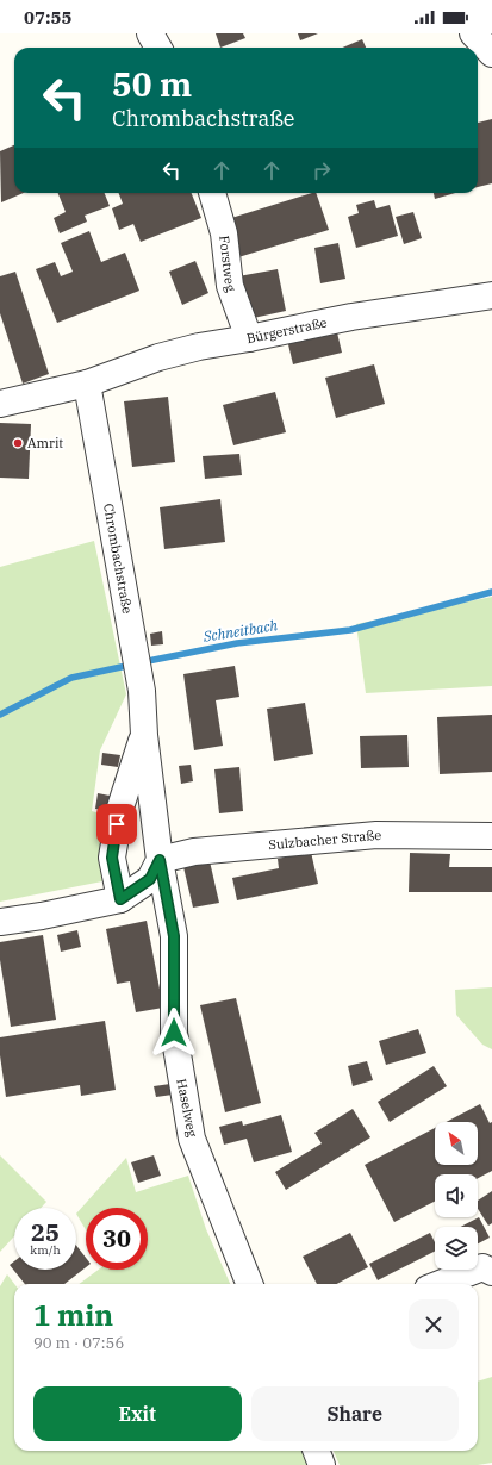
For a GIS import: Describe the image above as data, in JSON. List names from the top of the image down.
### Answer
{
  "streets": {
    "street": [
      "Forstweg",
      "Bürgerstraße",
      "Chrombachstraße",
      "Sulzbacher Straße",
      "Haselweg"
    ]
  },
  "crossings": [
    ["Forstweg", "Bürgerstraße"],
    ["Bürgerstraße", "Chrombachstraße"],
    ["Chrombachstraße", "Sulzbacher Straße"],
    ["Chrombachstraße", "Haselweg"],
    ["Sulzbacher Straße", "Haselweg"]
  ],
  "water": ["Schneitbach"],
  "places": ["Amrit"],
  "north": "top left",
  "page": {
    "status": "07:55",
    "turn": ["50 m", "Chrombachstraße"],
    "speed": "25 km/h",
    "limit": "30",
    "heading": ["1 min", "90 m · 07:56"],
    "buttons": ["Exit", "Share"]
  }
}
